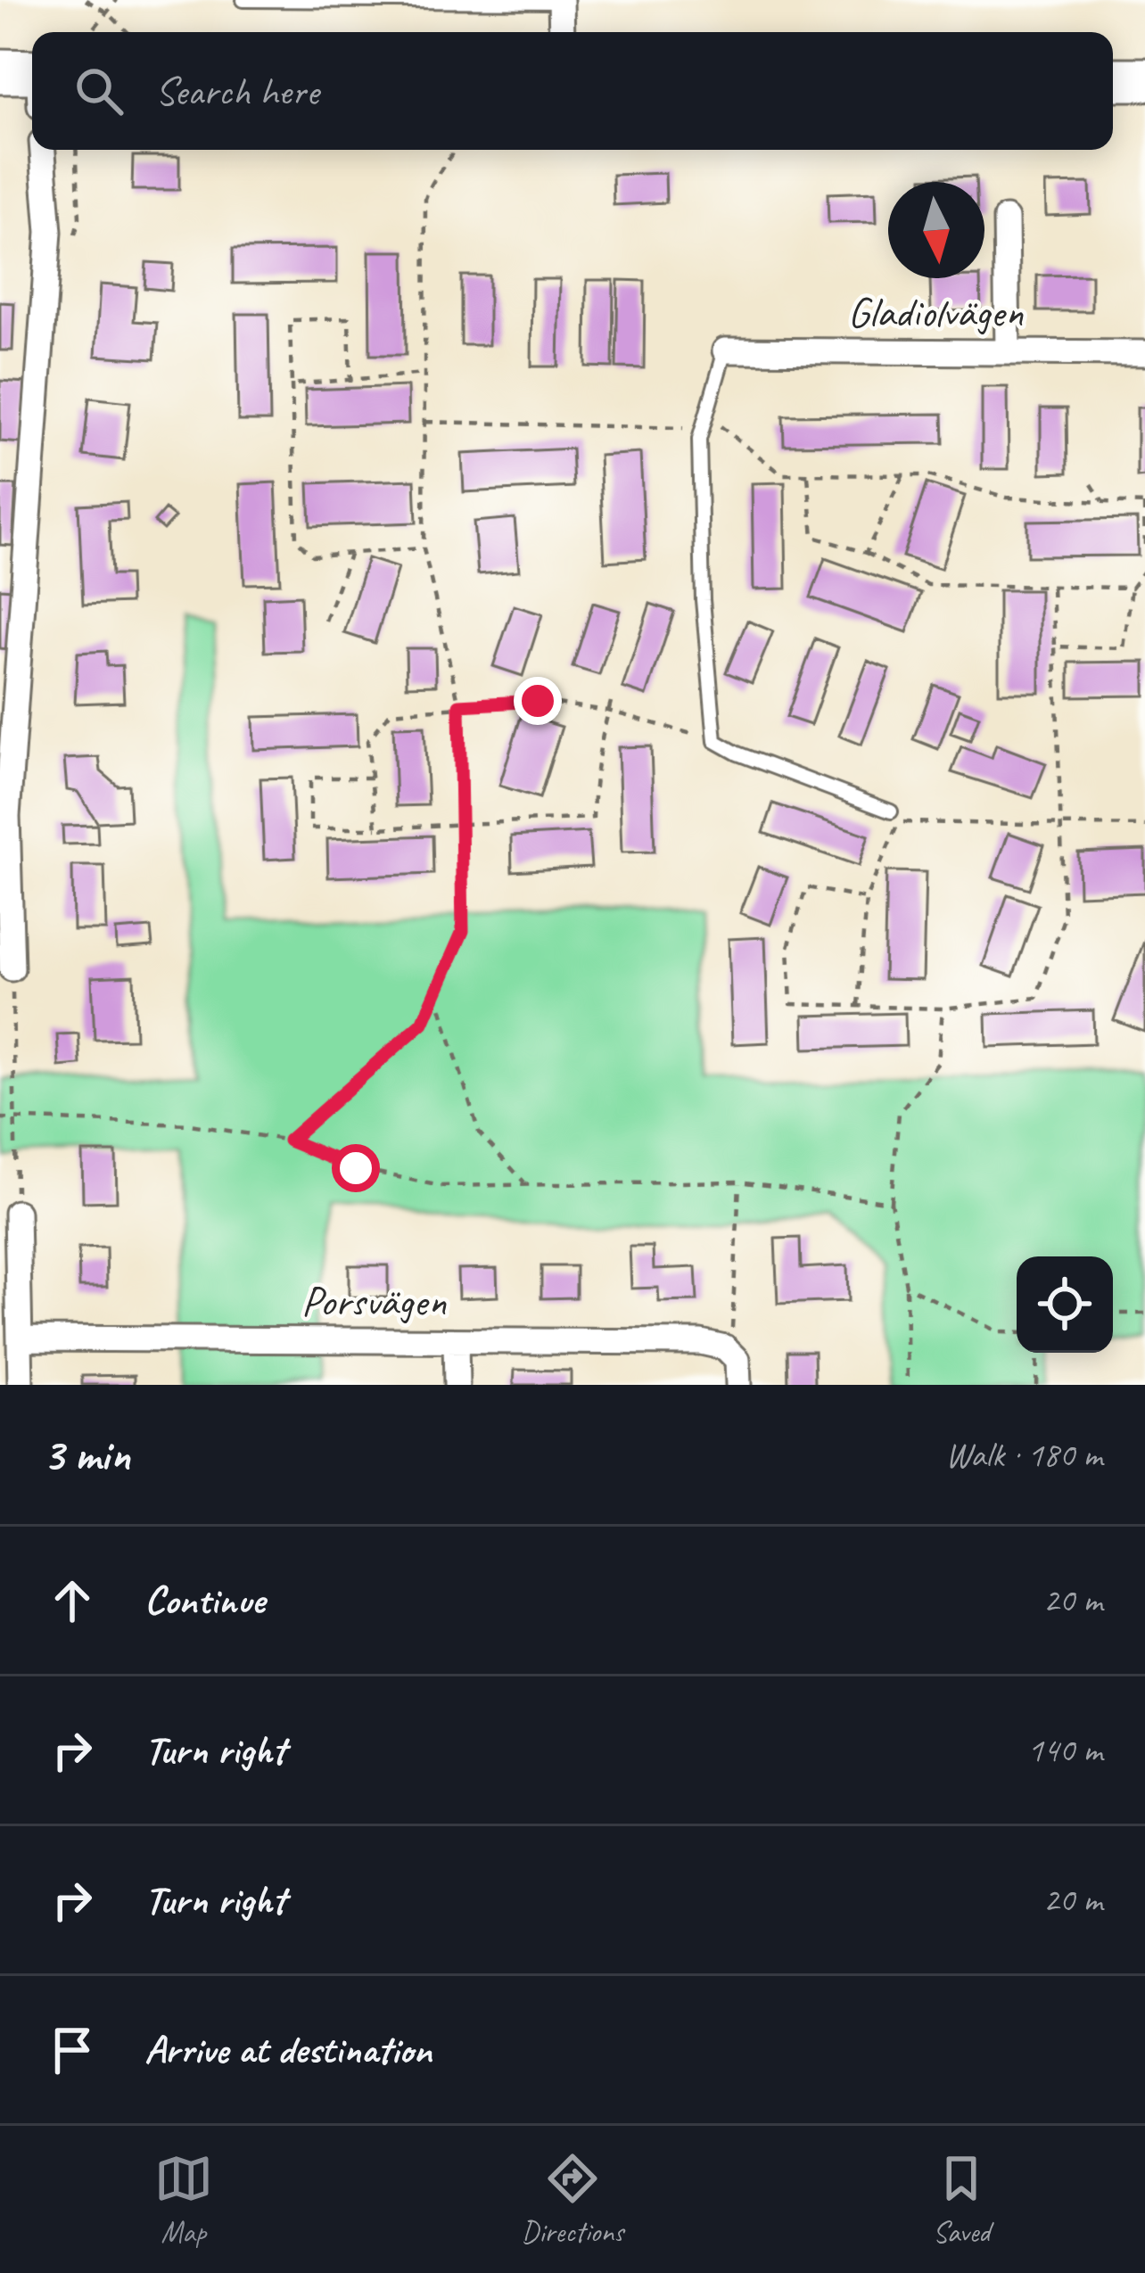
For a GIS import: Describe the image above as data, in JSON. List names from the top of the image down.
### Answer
{
  "streets": {
    "street": ["Gladiolvägen", "Porsvägen"]
  },
  "north": "bottom",
  "page": {
    "search": "Search here",
    "heading": ["3 min", "Walk · 180 m"],
    "list": [
      ["Continue", "20 m"],
      ["Turn right", "140 m"],
      ["Turn right", "20 m"],
      "Arrive at destination"
    ],
    "nav": ["Map", "Directions", "Saved"]
  }
}
